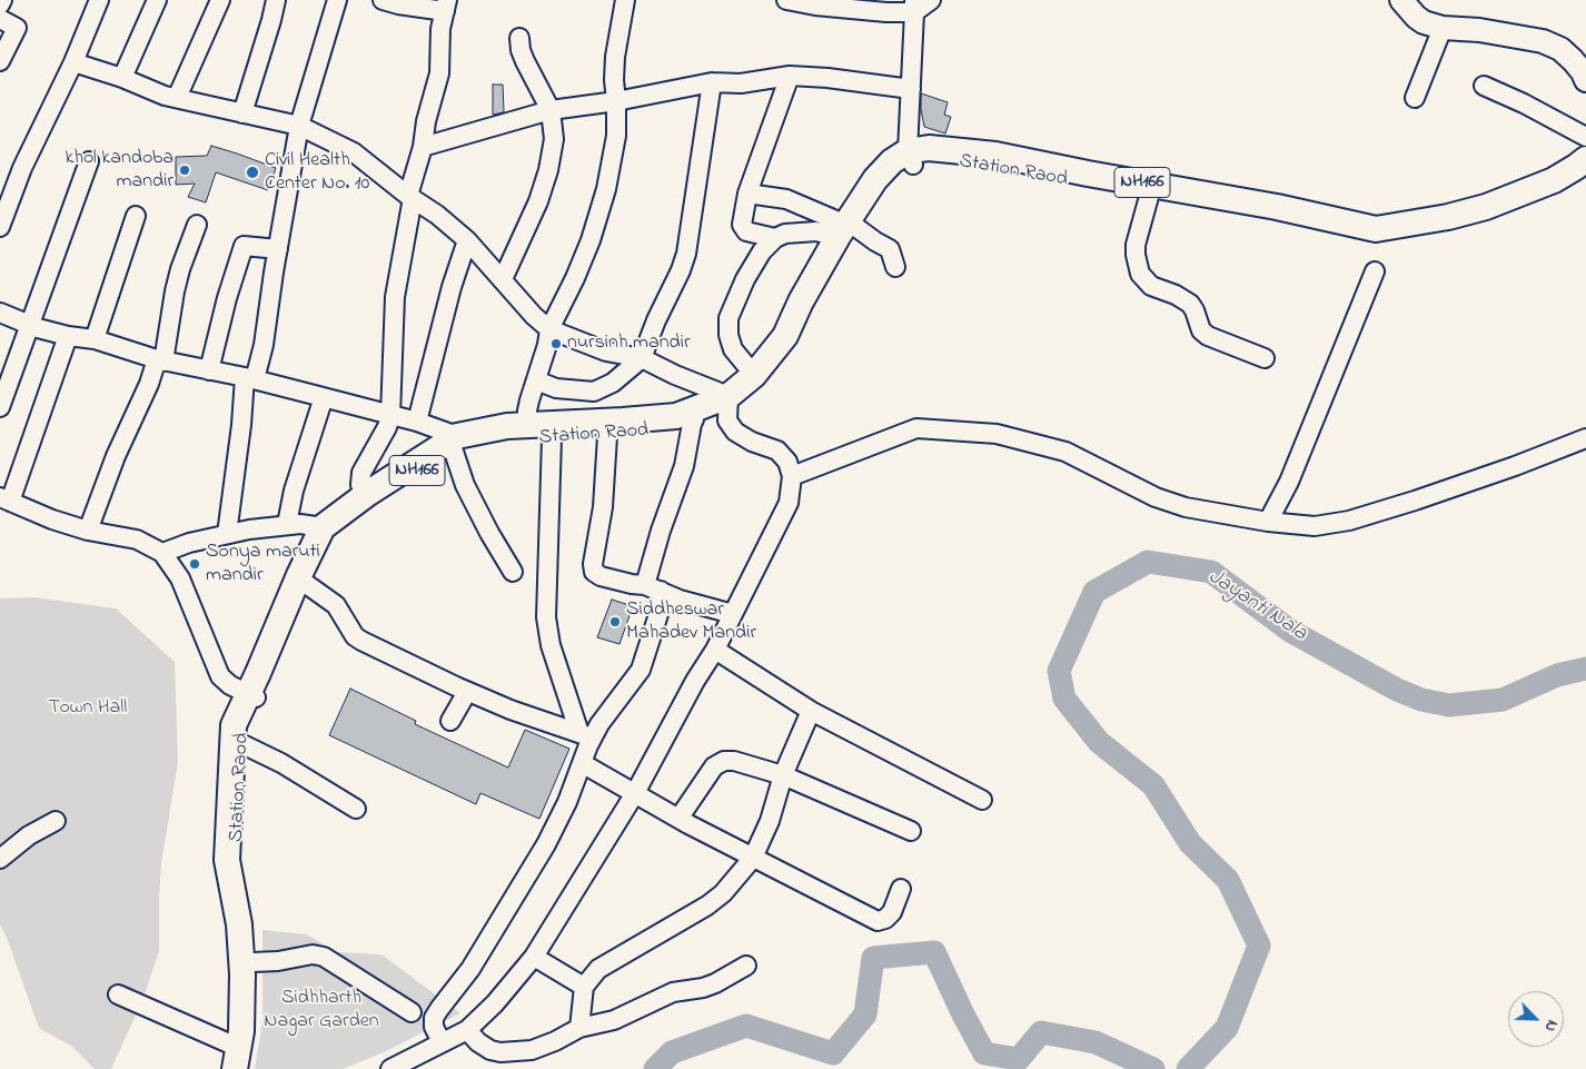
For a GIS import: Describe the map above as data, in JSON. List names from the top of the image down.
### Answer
{
  "streets": {
    "highway": ["Station Raod", "NH166"]
  },
  "crossings": [
    ["Station Raod", "NH166"]
  ],
  "water": ["Jayanti Nala"],
  "parks": ["Town Hall", "Sidhharth Nagar Garden"],
  "places": [
    "khol kandoba mandir",
    "Civil Health Center No. 10",
    "nursinh mandir",
    "Sonya maruti mandir",
    "Siddheswar Mahadev Mandir"
  ],
  "north": "bottom right"
}
